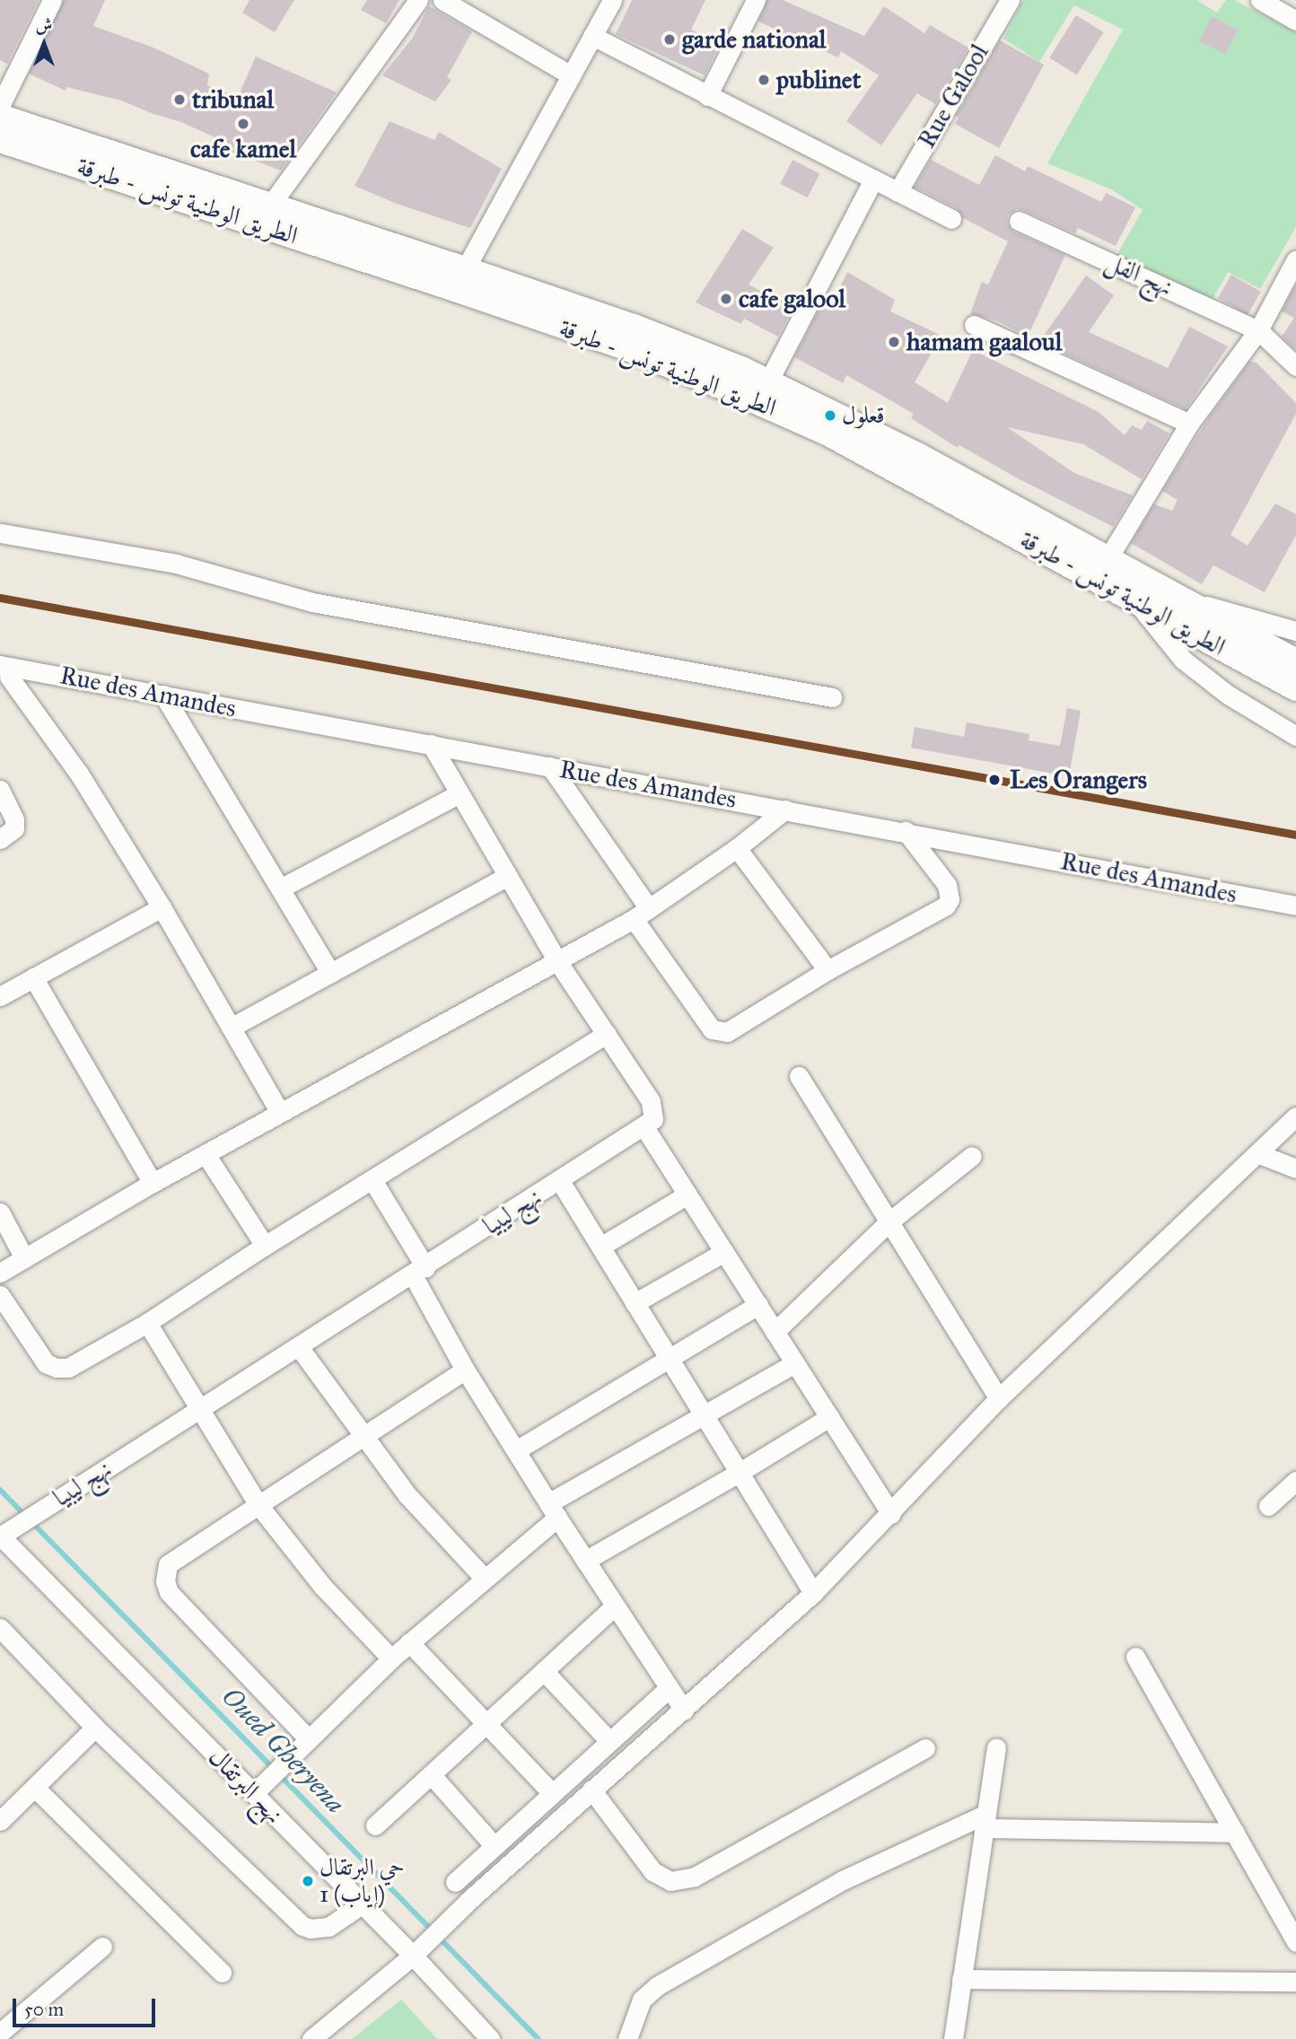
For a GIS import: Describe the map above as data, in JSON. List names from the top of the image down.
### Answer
{
  "streets": {
    "main road": ["الطريق الوطنية تونس - طبرقة"],
    "street": [
      "Rue Galool",
      "نهج الفل",
      "Rue des Amandes",
      "نهج ليبيا",
      "نهج البرتقال"
    ]
  },
  "crossings": [
    ["نهج ليبيا", "نهج البرتقال"]
  ],
  "water": ["Oued Gheryena"],
  "places": [
    "garde national",
    "publinet",
    "tribunal",
    "cafe kamel",
    "cafe galool",
    "hamam gaaloul",
    "قعلول",
    "Les Orangers",
    "حي البرتقال 1 (إياب)"
  ],
  "scale_bar": "50 m",
  "north": "top"
}
